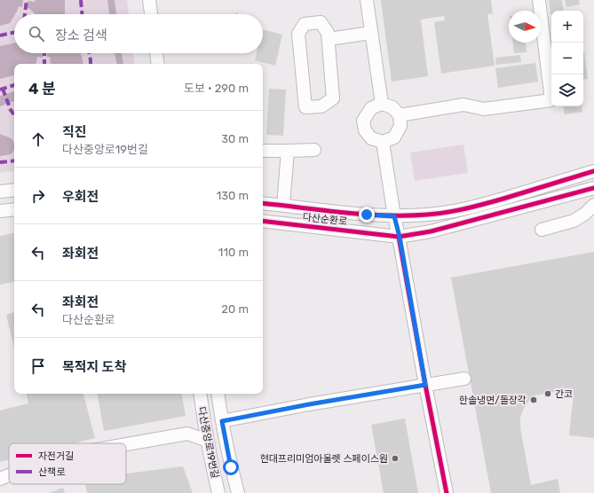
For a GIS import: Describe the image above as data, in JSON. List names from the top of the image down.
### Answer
{
  "streets": {
    "street": ["다산순환로", "다산중앙로19번길"]
  },
  "places": ["간코", "한솔냉면/돌장각", "현대프리미엄아울렛 스페이스원"],
  "legend": ["자전거길", "산책로"],
  "north": "right",
  "page": {
    "map_buttons": ["+", "−"],
    "search": "장소 검색",
    "heading": ["4 분", "도보 · 290 m"],
    "list": [
      ["직진", "다산중앙로19번길", "30 m"],
      ["우회전", "130 m"],
      ["좌회전", "110 m"],
      ["좌회전", "다산순환로", "20 m"],
      "목적지 도착"
    ]
  }
}
